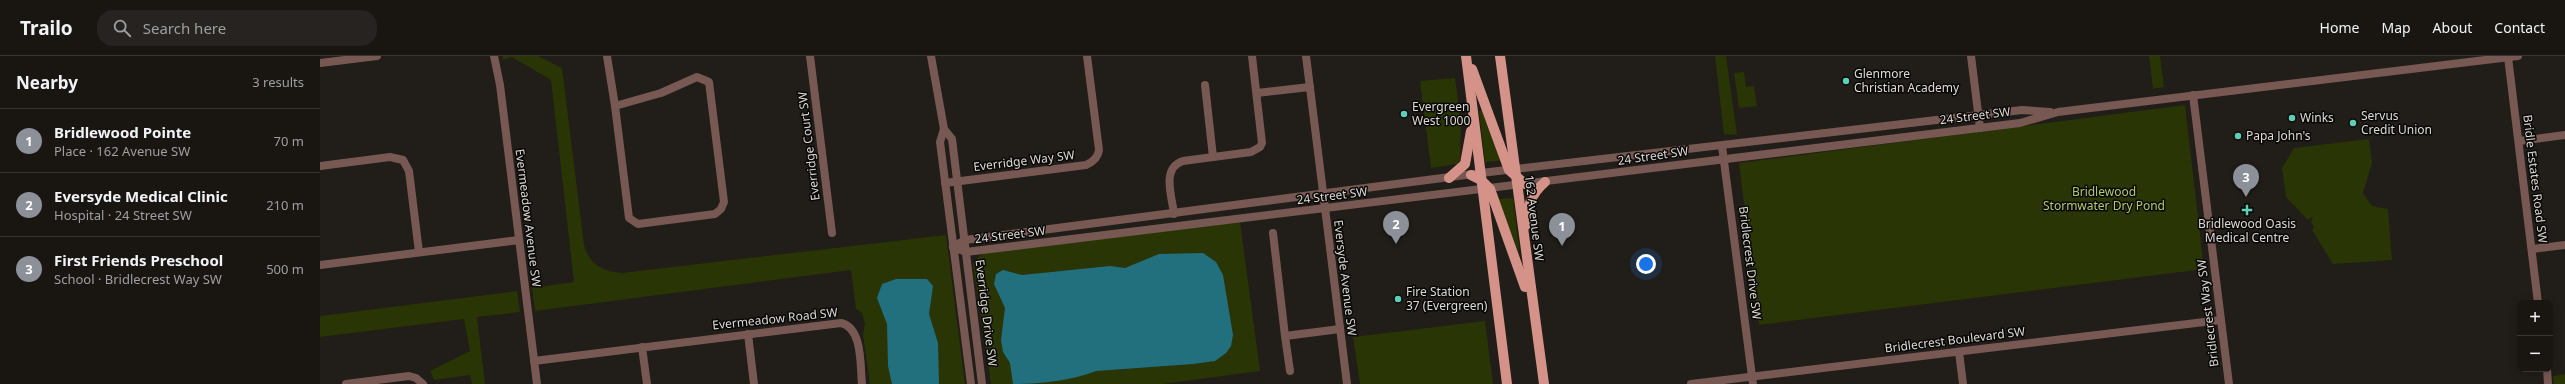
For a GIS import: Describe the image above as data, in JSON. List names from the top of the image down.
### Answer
{
  "streets": {
    "main road": ["162 Avenue SW"],
    "street": [
      "24 Street SW",
      "Everridge Court SW",
      "Everridge Way SW",
      "Bridle Estates Road SW",
      "Evermeadow Avenue SW",
      "Bridlecrest Drive SW",
      "Eversyde Avenue SW",
      "Everridge Drive SW",
      "Bridlecrest Way SW",
      "Evermeadow Road SW",
      "Bridlecrest Boulevard SW"
    ]
  },
  "crossings": [
    ["24 Street SW", "Bridle Estates Road SW"],
    ["24 Street SW", "162 Avenue SW"],
    ["24 Street SW", "Bridlecrest Drive SW"],
    ["24 Street SW", "Eversyde Avenue SW"],
    ["24 Street SW", "Everridge Drive SW"],
    ["24 Street SW", "Bridlecrest Way SW"],
    ["Everridge Way SW", "Everridge Drive SW"],
    ["Evermeadow Avenue SW", "Evermeadow Road SW"],
    ["Bridlecrest Drive SW", "Bridlecrest Boulevard SW"],
    ["Bridlecrest Way SW", "Bridlecrest Boulevard SW"]
  ],
  "parks": ["Bridlewood Stormwater Dry Pond"],
  "places": {
    "other": [
      "Glenmore Christian Academy",
      "Evergreen West 1000",
      "Winks",
      "Servus Credit Union",
      "Papa John's",
      "Fire Station 37 (Evergreen)"
    ],
    "health": ["Bridlewood Oasis Medical Centre"]
  },
  "page": {
    "header": "Trailo",
    "search": "Search here",
    "nav": [
      "Home",
      "Map",
      "About",
      "Contact"
    ],
    "heading": ["Nearby", "3 results"],
    "list": [
      {
        "mark": "1",
        "name": "Bridlewood Pointe",
        "note": "Place · 162 Avenue SW",
        "value": "70 m"
      },
      {
        "mark": "2",
        "name": "Eversyde Medical Clinic",
        "note": "Hospital · 24 Street SW",
        "value": "210 m"
      },
      {
        "mark": "3",
        "name": "First Friends Preschool",
        "note": "School · Bridlecrest Way SW",
        "value": "500 m"
      }
    ],
    "pins": ["3", "2", "1"],
    "map_buttons": ["+", "−"]
  }
}
